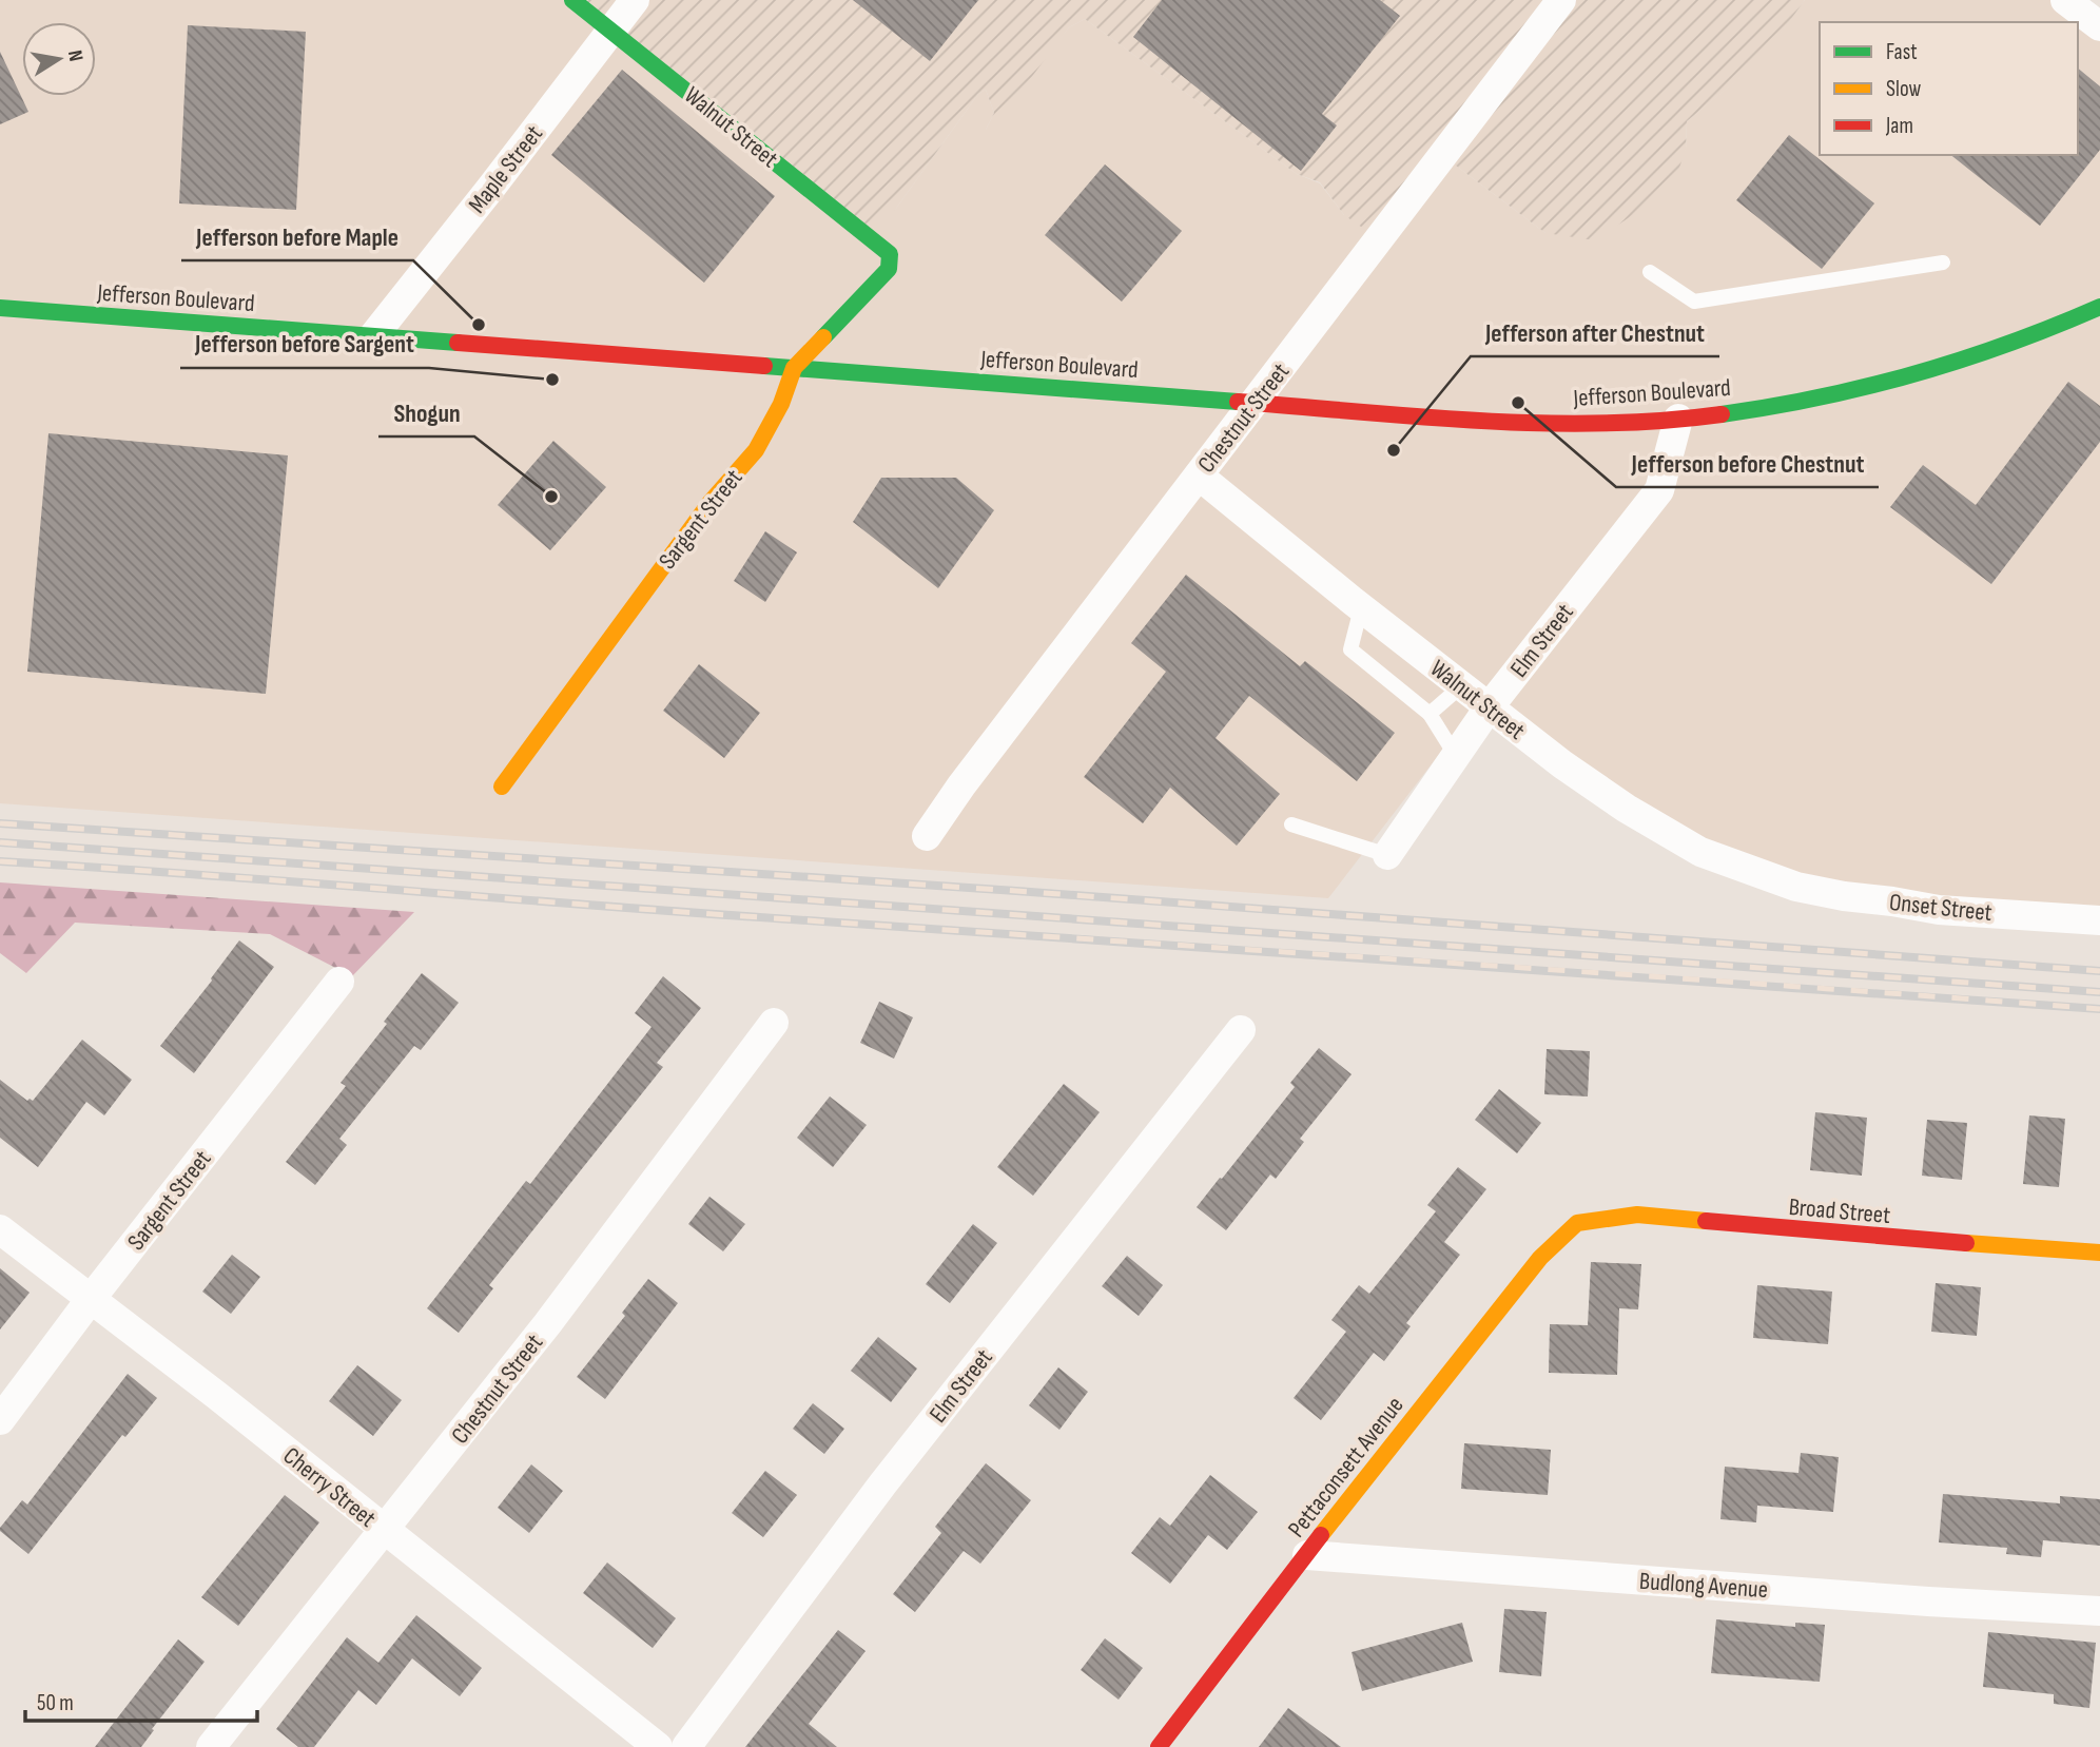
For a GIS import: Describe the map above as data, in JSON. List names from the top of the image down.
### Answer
{
  "streets": {
    "street": [
      "Walnut Street",
      "Maple Street",
      "Jefferson Boulevard",
      "Chestnut Street",
      "Sargent Street",
      "Elm Street",
      "Onset Street",
      "Broad Street",
      "Pettaconsett Avenue",
      "Cherry Street",
      "Budlong Avenue"
    ]
  },
  "crossings": [
    ["Walnut Street", "Maple Street"],
    ["Walnut Street", "Chestnut Street"],
    ["Walnut Street", "Sargent Street"],
    ["Walnut Street", "Elm Street"],
    ["Walnut Street", "Onset Street"],
    ["Maple Street", "Jefferson Boulevard"],
    ["Jefferson Boulevard", "Chestnut Street"],
    ["Jefferson Boulevard", "Sargent Street"],
    ["Jefferson Boulevard", "Elm Street"],
    ["Chestnut Street", "Cherry Street"],
    ["Sargent Street", "Cherry Street"],
    ["Broad Street", "Pettaconsett Avenue"],
    ["Pettaconsett Avenue", "Budlong Avenue"]
  ],
  "places": [
    "Jefferson before Maple",
    "Jefferson before Sargent",
    "Jefferson before Chestnut",
    "Jefferson after Chestnut",
    "Shogun"
  ],
  "legend": ["Fast", "Slow", "Jam"],
  "scale_bar": "50 m",
  "north": "right"
}
